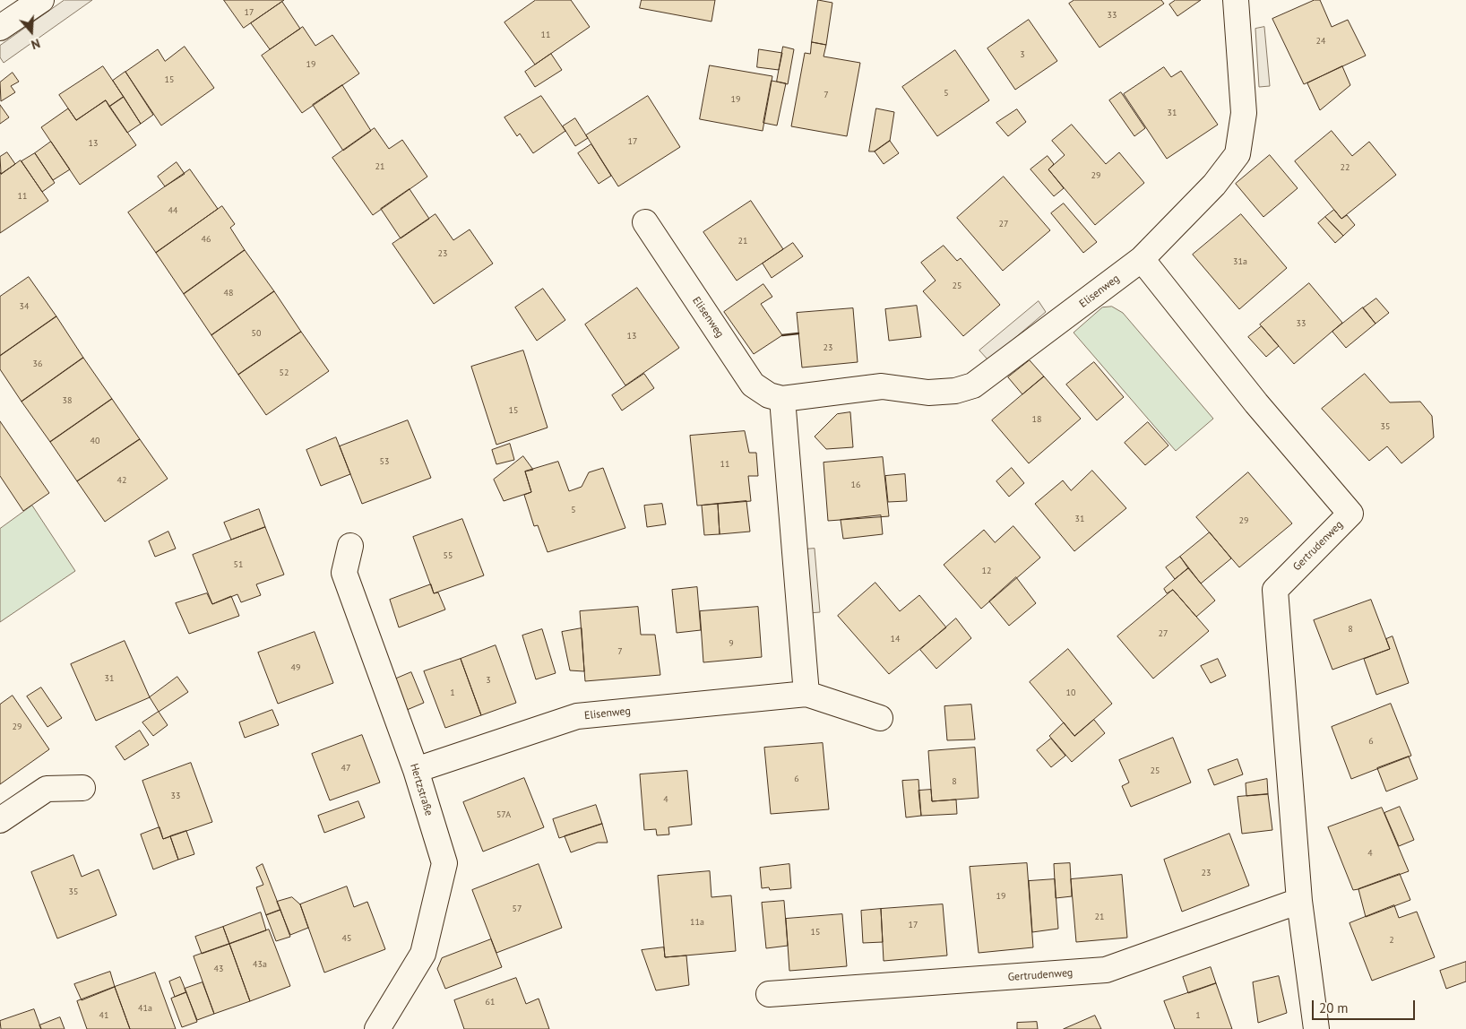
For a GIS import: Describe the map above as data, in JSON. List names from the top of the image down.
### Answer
{
  "streets": {
    "street": ["Elisenweg", "Gertrudenweg", "Hertzstraße"]
  },
  "crossings": [
    ["Elisenweg", "Gertrudenweg"],
    ["Elisenweg", "Hertzstraße"]
  ],
  "house_numbers": [
    "17",
    "33",
    "11",
    "24",
    "3",
    "19",
    "15",
    "5",
    "7",
    "19",
    "31",
    "17",
    "13",
    "21",
    "22",
    "29",
    "11",
    "44",
    "27",
    "46",
    "21",
    "23",
    "31a",
    "25",
    "48",
    "34",
    "33",
    "50",
    "13",
    "23",
    "36",
    "52",
    "38",
    "15",
    "18",
    "35",
    "40",
    "53",
    "11",
    "42",
    "16",
    "5",
    "31",
    "29",
    "55",
    "51",
    "12",
    "8",
    "27",
    "14",
    "9",
    "7",
    "49",
    "31",
    "3",
    "1",
    "10",
    "29",
    "6",
    "47",
    "25",
    "6",
    "8",
    "33",
    "4",
    "57A",
    "4",
    "23",
    "35",
    "19",
    "57",
    "21",
    "11a",
    "17",
    "15",
    "45",
    "2",
    "43a",
    "43",
    "61",
    "41a",
    "41",
    "1"
  ],
  "scale_bar": "20 m",
  "north": "bottom"
}
